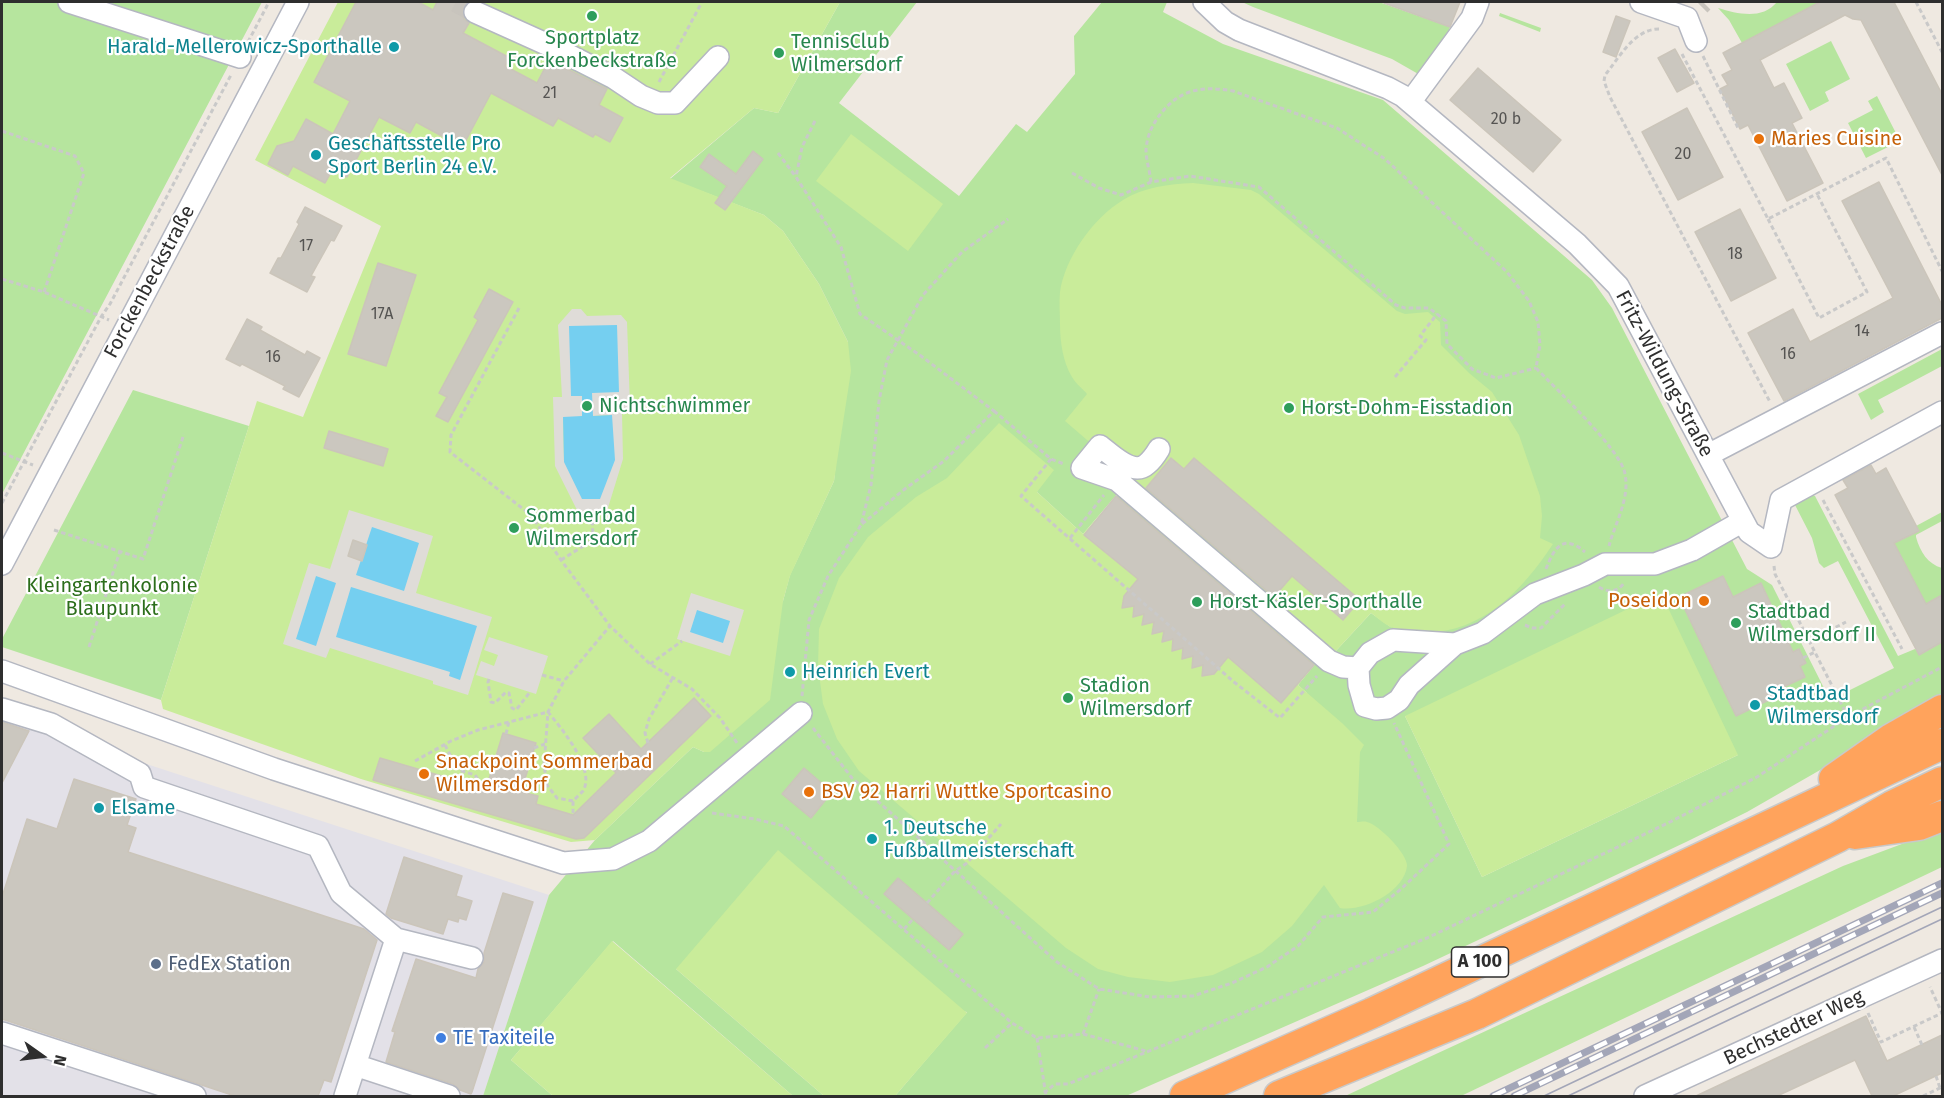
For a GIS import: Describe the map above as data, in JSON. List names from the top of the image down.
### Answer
{
  "streets": {
    "highway": ["A 100"],
    "street": ["Forckenbeckstraße", "Fritz-Wildung-Straße", "Bechstedter Weg"]
  },
  "parks": ["Kleingartenkolonie Blaupunkt"],
  "places": [
    "Sportplatz Forckenbeckstraße",
    "Harald-Mellerowicz-Sporthalle",
    "TennisClub Wilmersdorf",
    "Maries Cuisine",
    "Geschäftsstelle Pro Sport Berlin 24 e.V.",
    "Nichtschwimmer",
    "Horst-Dohm-Eisstadion",
    "Sommerbad Wilmersdorf",
    "Poseidon",
    "Horst-Käsler-Sporthalle",
    "Stadtbad Wilmersdorf II",
    "Heinrich Evert",
    "Stadion Wilmersdorf",
    "Stadtbad Wilmersdorf",
    "Snackpoint Sommerbad Wilmersdorf",
    "BSV 92 Harri Wuttke Sportcasino",
    "Elsame",
    "1. Deutsche Fußballmeisterschaft",
    "FedEx Station",
    "TE Taxiteile"
  ],
  "house_numbers": [
    "21",
    "20 b",
    "20",
    "17",
    "18",
    "17A",
    "14",
    "16",
    "16"
  ],
  "north": "right"
}
